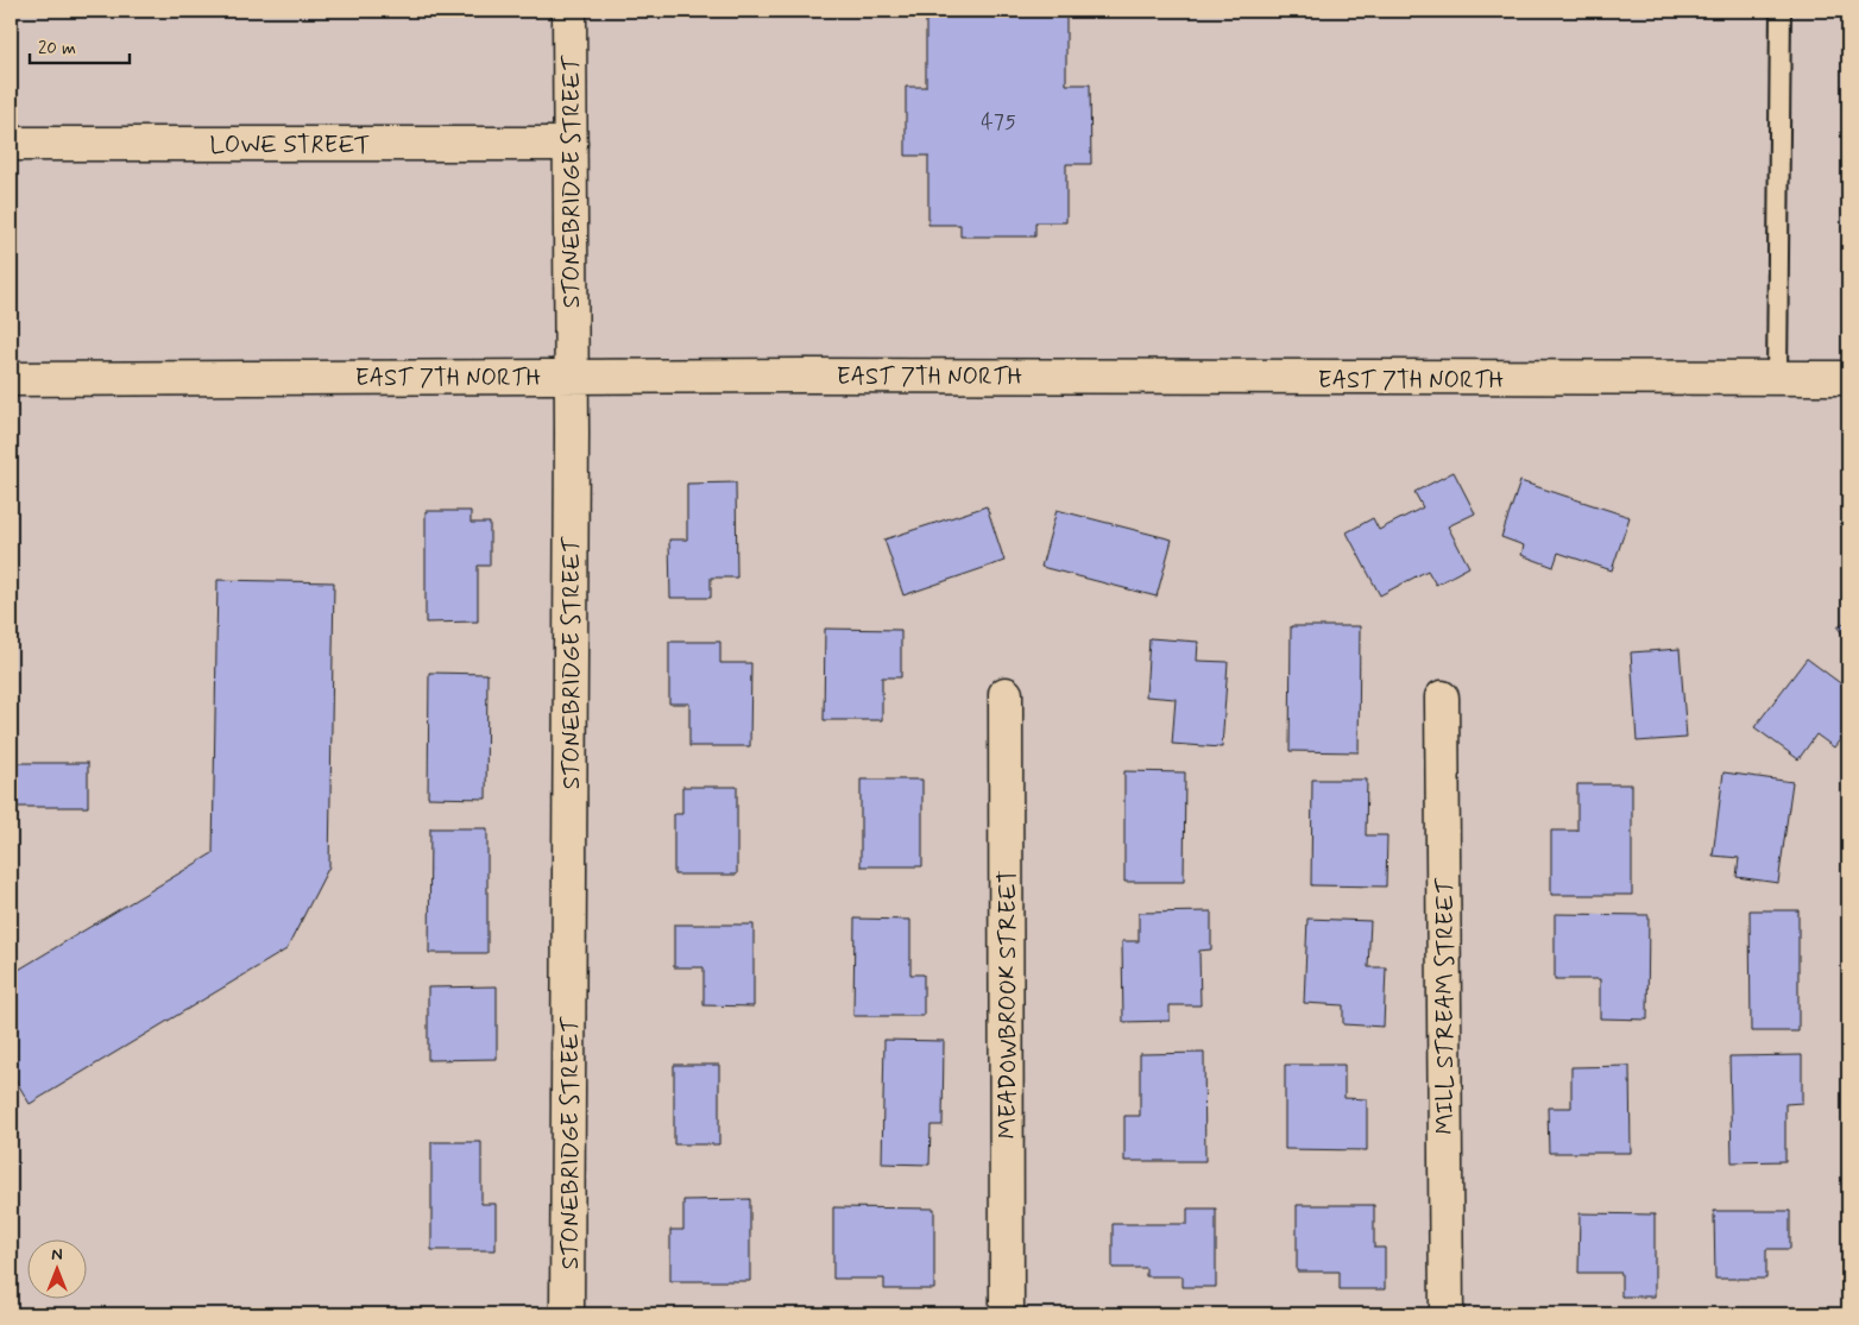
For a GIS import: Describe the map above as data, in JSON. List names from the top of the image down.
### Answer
{
  "streets": {
    "street": [
      "LOWE STREET",
      "STONEBRIDGE STREET",
      "EAST 7TH NORTH",
      "MEADOWBROOK STREET",
      "MILL STREAM STREET"
    ]
  },
  "crossings": [
    ["LOWE STREET", "STONEBRIDGE STREET"],
    ["STONEBRIDGE STREET", "EAST 7TH NORTH"]
  ],
  "house_numbers": ["475"],
  "scale_bar": "20 m",
  "north": "top"
}
